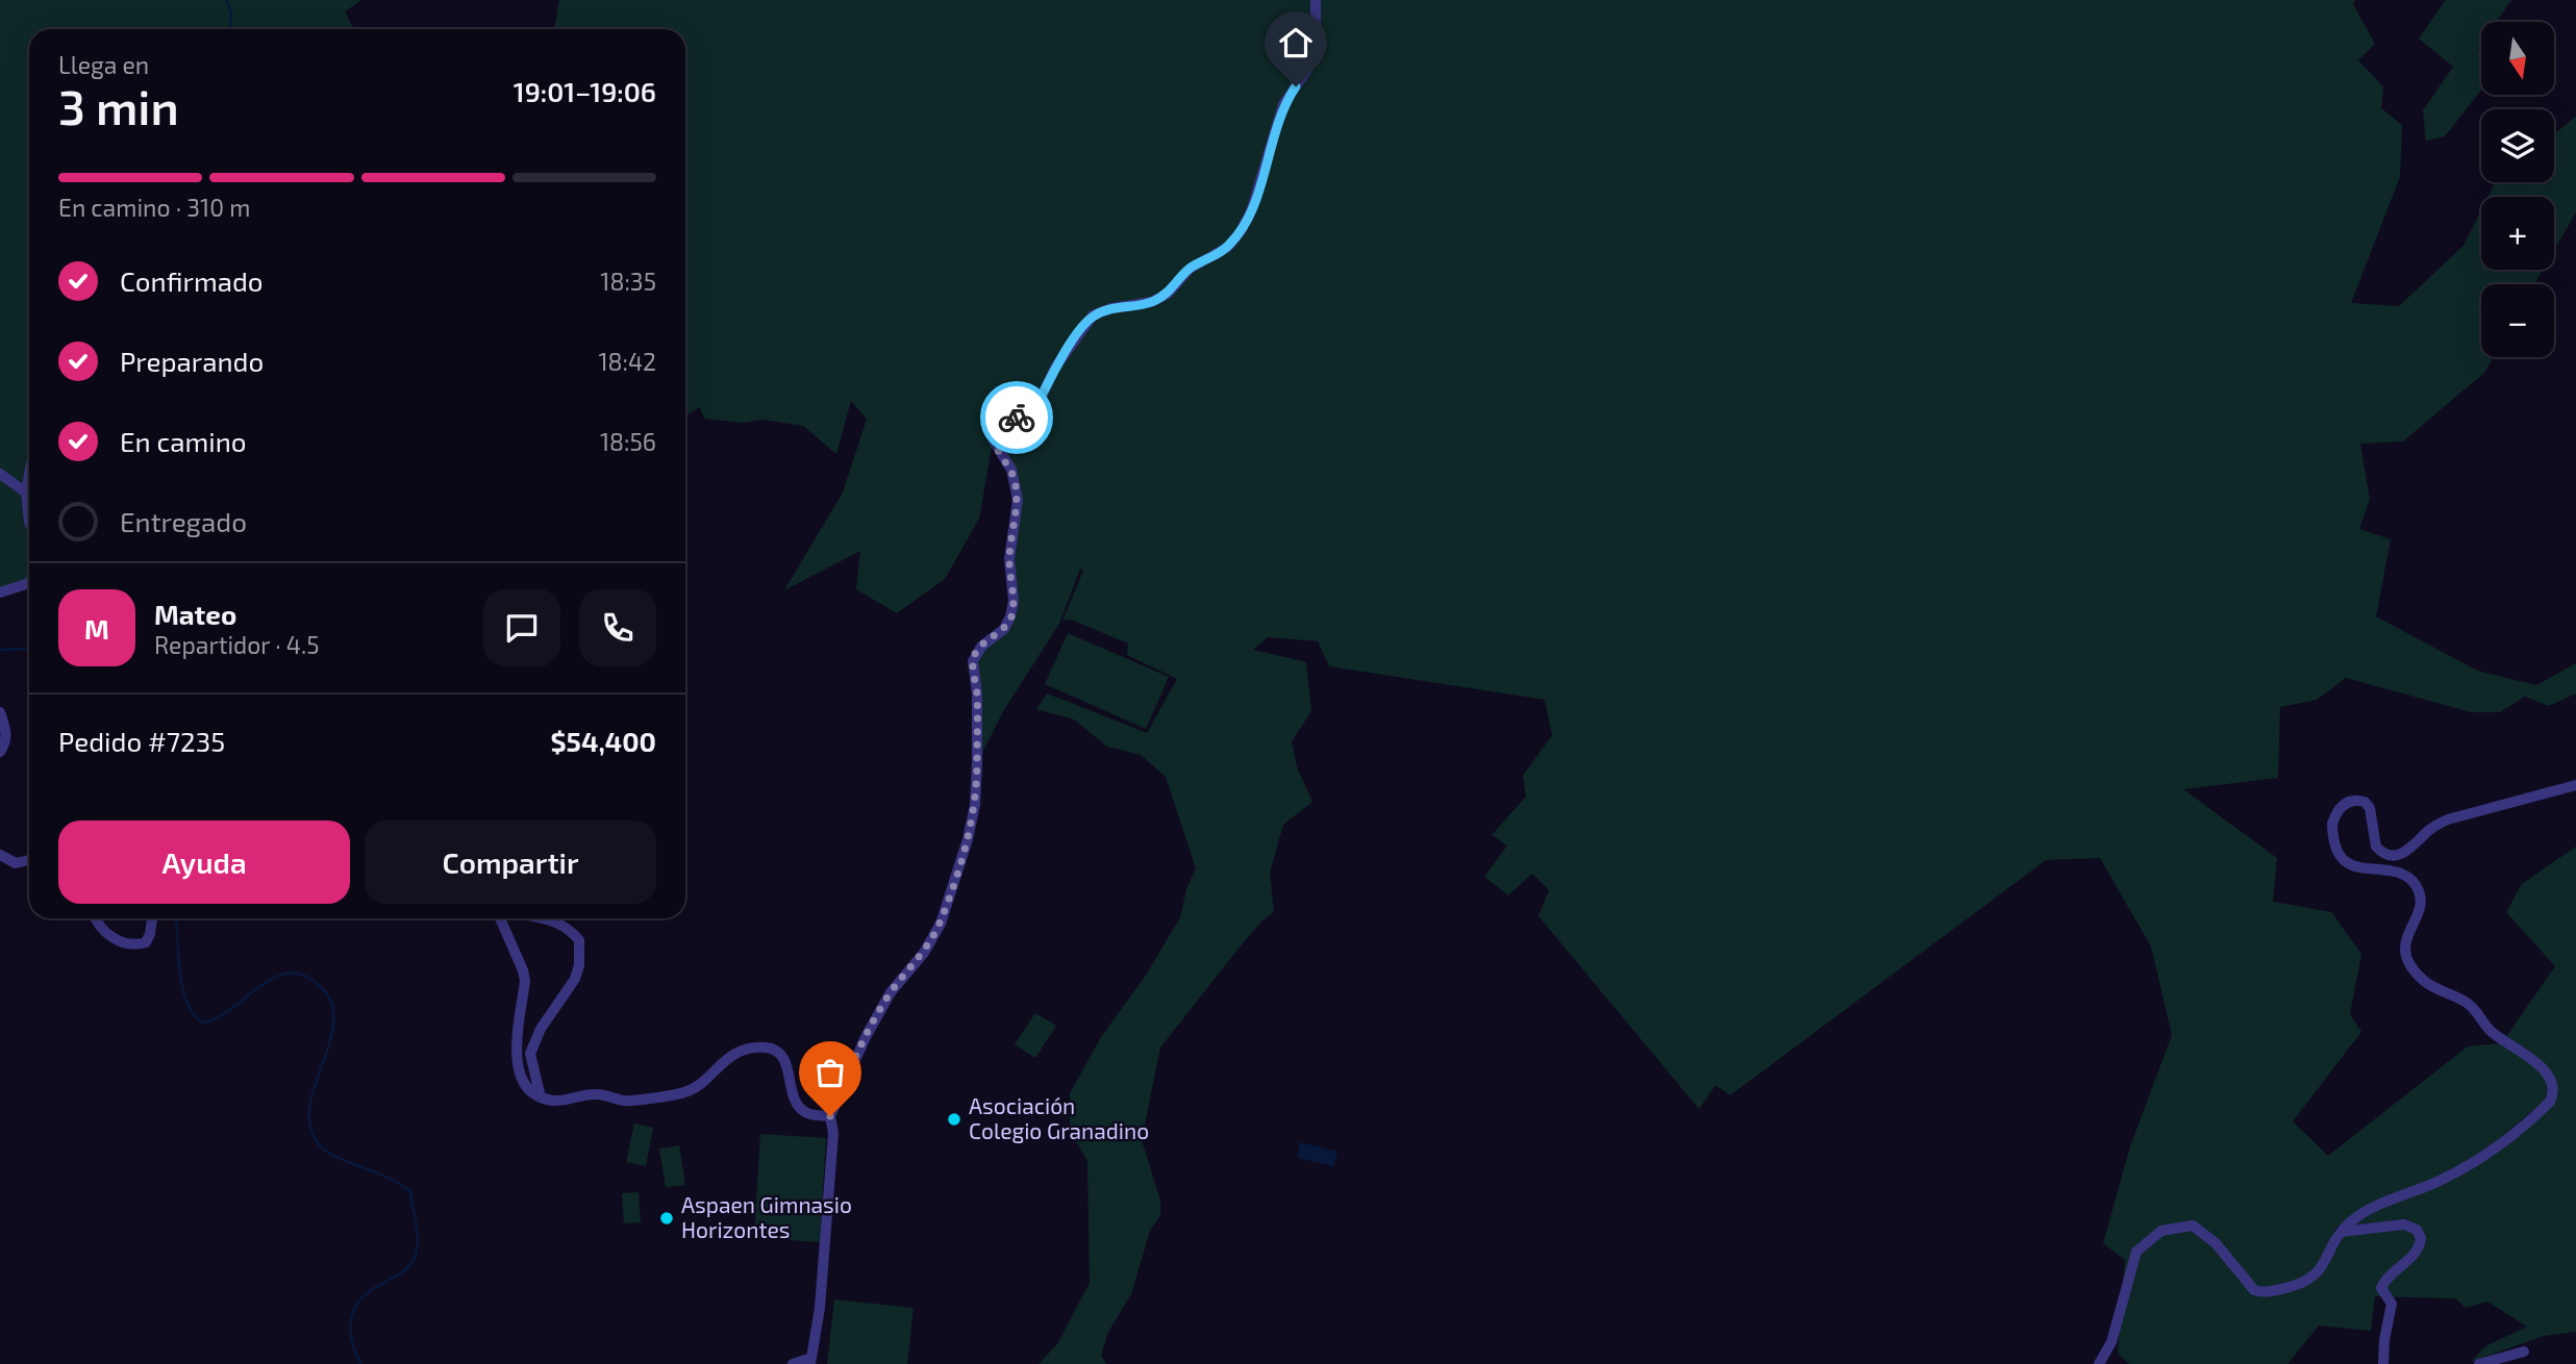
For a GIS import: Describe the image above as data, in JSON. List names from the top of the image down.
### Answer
{
  "places": ["Asociación Colegio Granadino", "Aspaen Gimnasio Horizontes"],
  "north": "bottom",
  "page": {
    "map_buttons": ["+", "−"],
    "heading": ["3 min", "Llega en", "19:01–19:06"],
    "panel": [
      "Mateo",
      "Repartidor · 4.5",
      "Pedido #7235",
      "$54,400"
    ],
    "bar": "En camino · 310 m",
    "list": [
      ["Confirmado", "18:35"],
      ["Preparando", "18:42"],
      ["En camino", "18:56"],
      "Entregado"
    ],
    "round": "M",
    "buttons": ["Ayuda", "Compartir"]
  }
}
